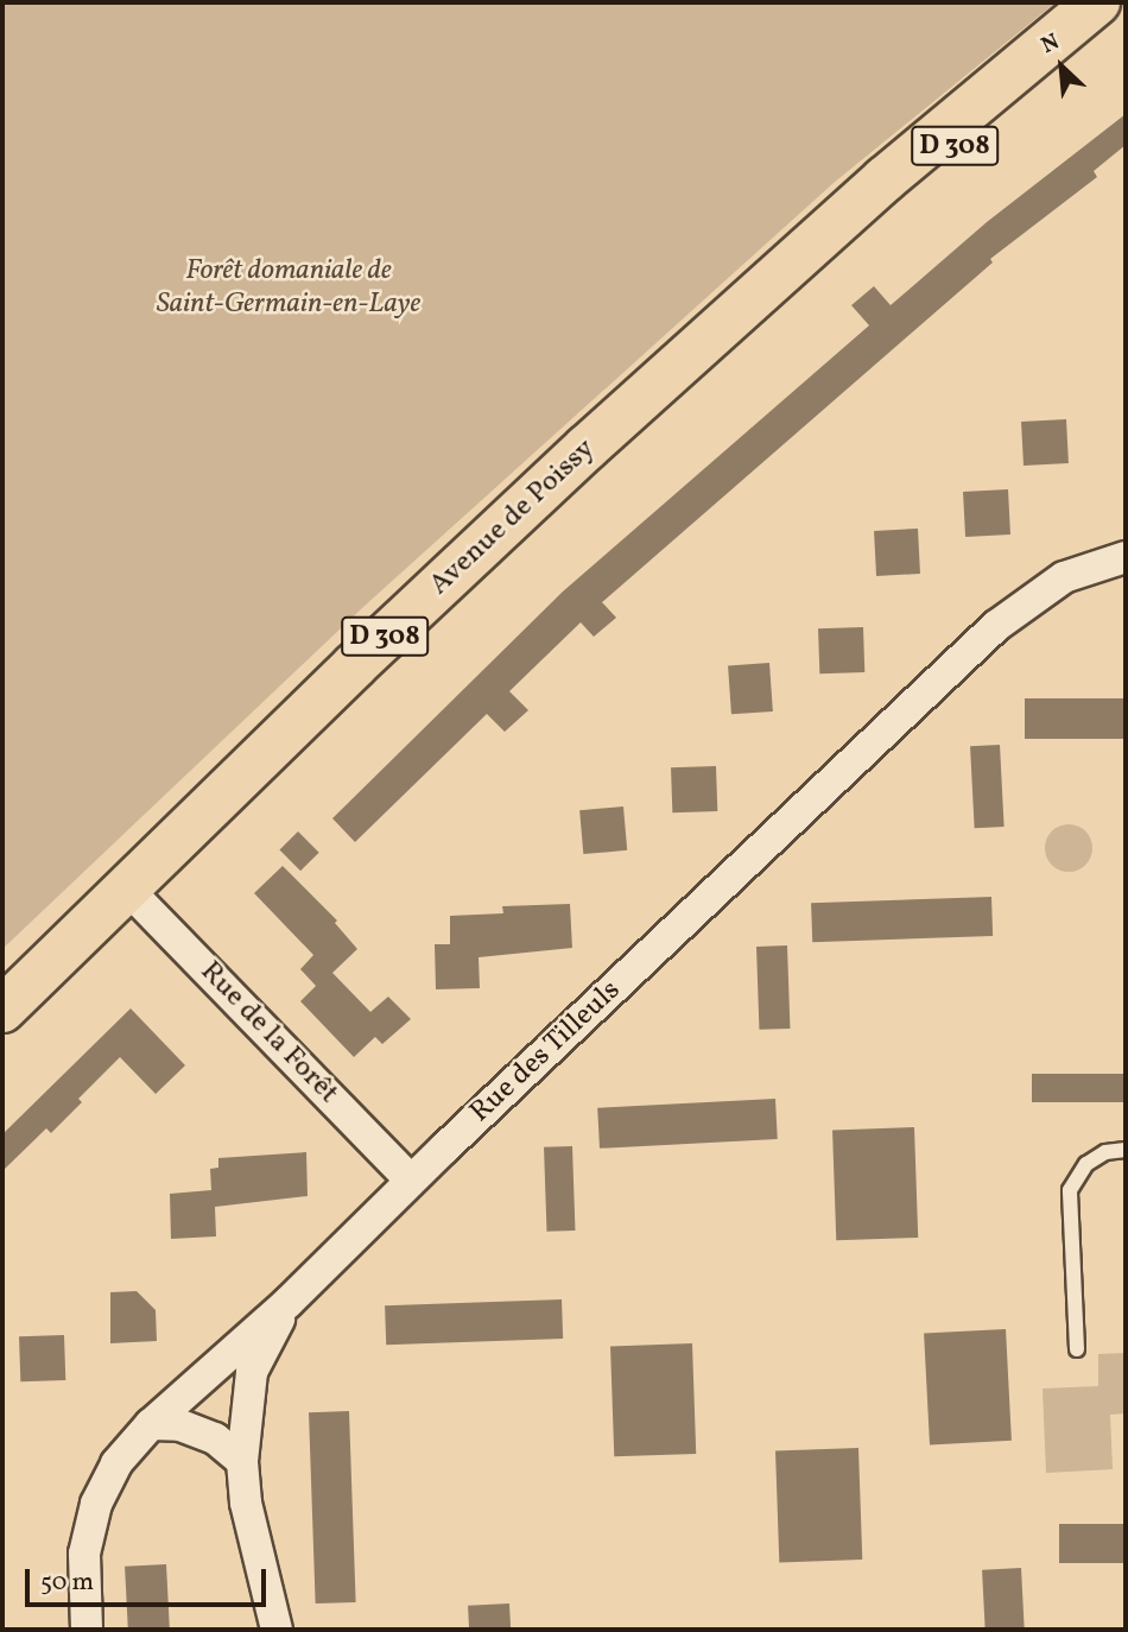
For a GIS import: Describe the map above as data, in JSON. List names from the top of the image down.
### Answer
{
  "streets": {
    "main road": ["D 308", "Avenue de Poissy"],
    "street": ["Rue de la Forêt", "Rue des Tilleuls"]
  },
  "crossings": [
    ["Avenue de Poissy", "Rue de la Forêt"],
    ["Rue de la Forêt", "Rue des Tilleuls"]
  ],
  "parks": ["Forêt domaniale de Saint-Germain-en-Laye"],
  "scale_bar": "50 m",
  "north": "top left"
}
